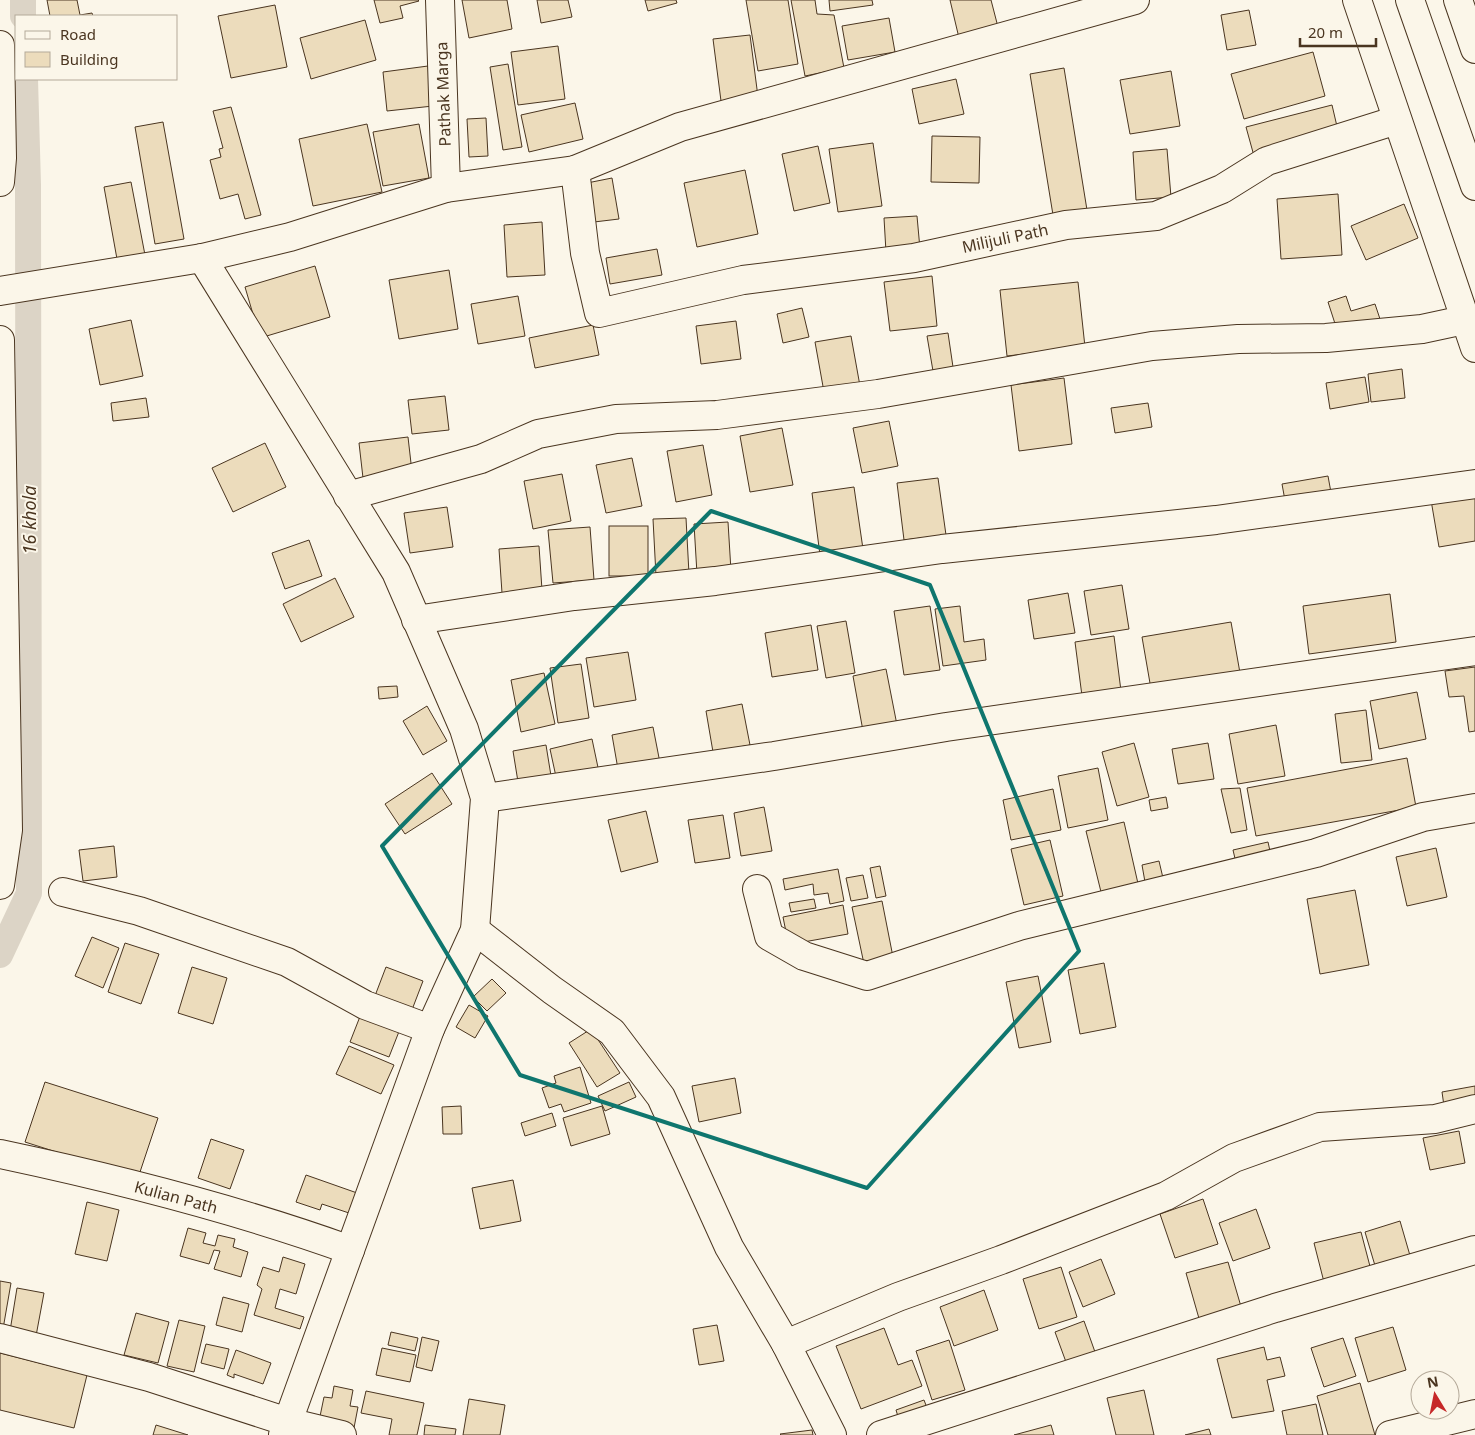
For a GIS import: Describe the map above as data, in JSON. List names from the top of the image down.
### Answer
{
  "streets": {
    "main road": ["Pathak Marga", "Milijuli Path", "Kulian Path"]
  },
  "water": ["16 khola"],
  "legend": ["Road", "Building"],
  "scale_bar": "20 m",
  "north": "top"
}
